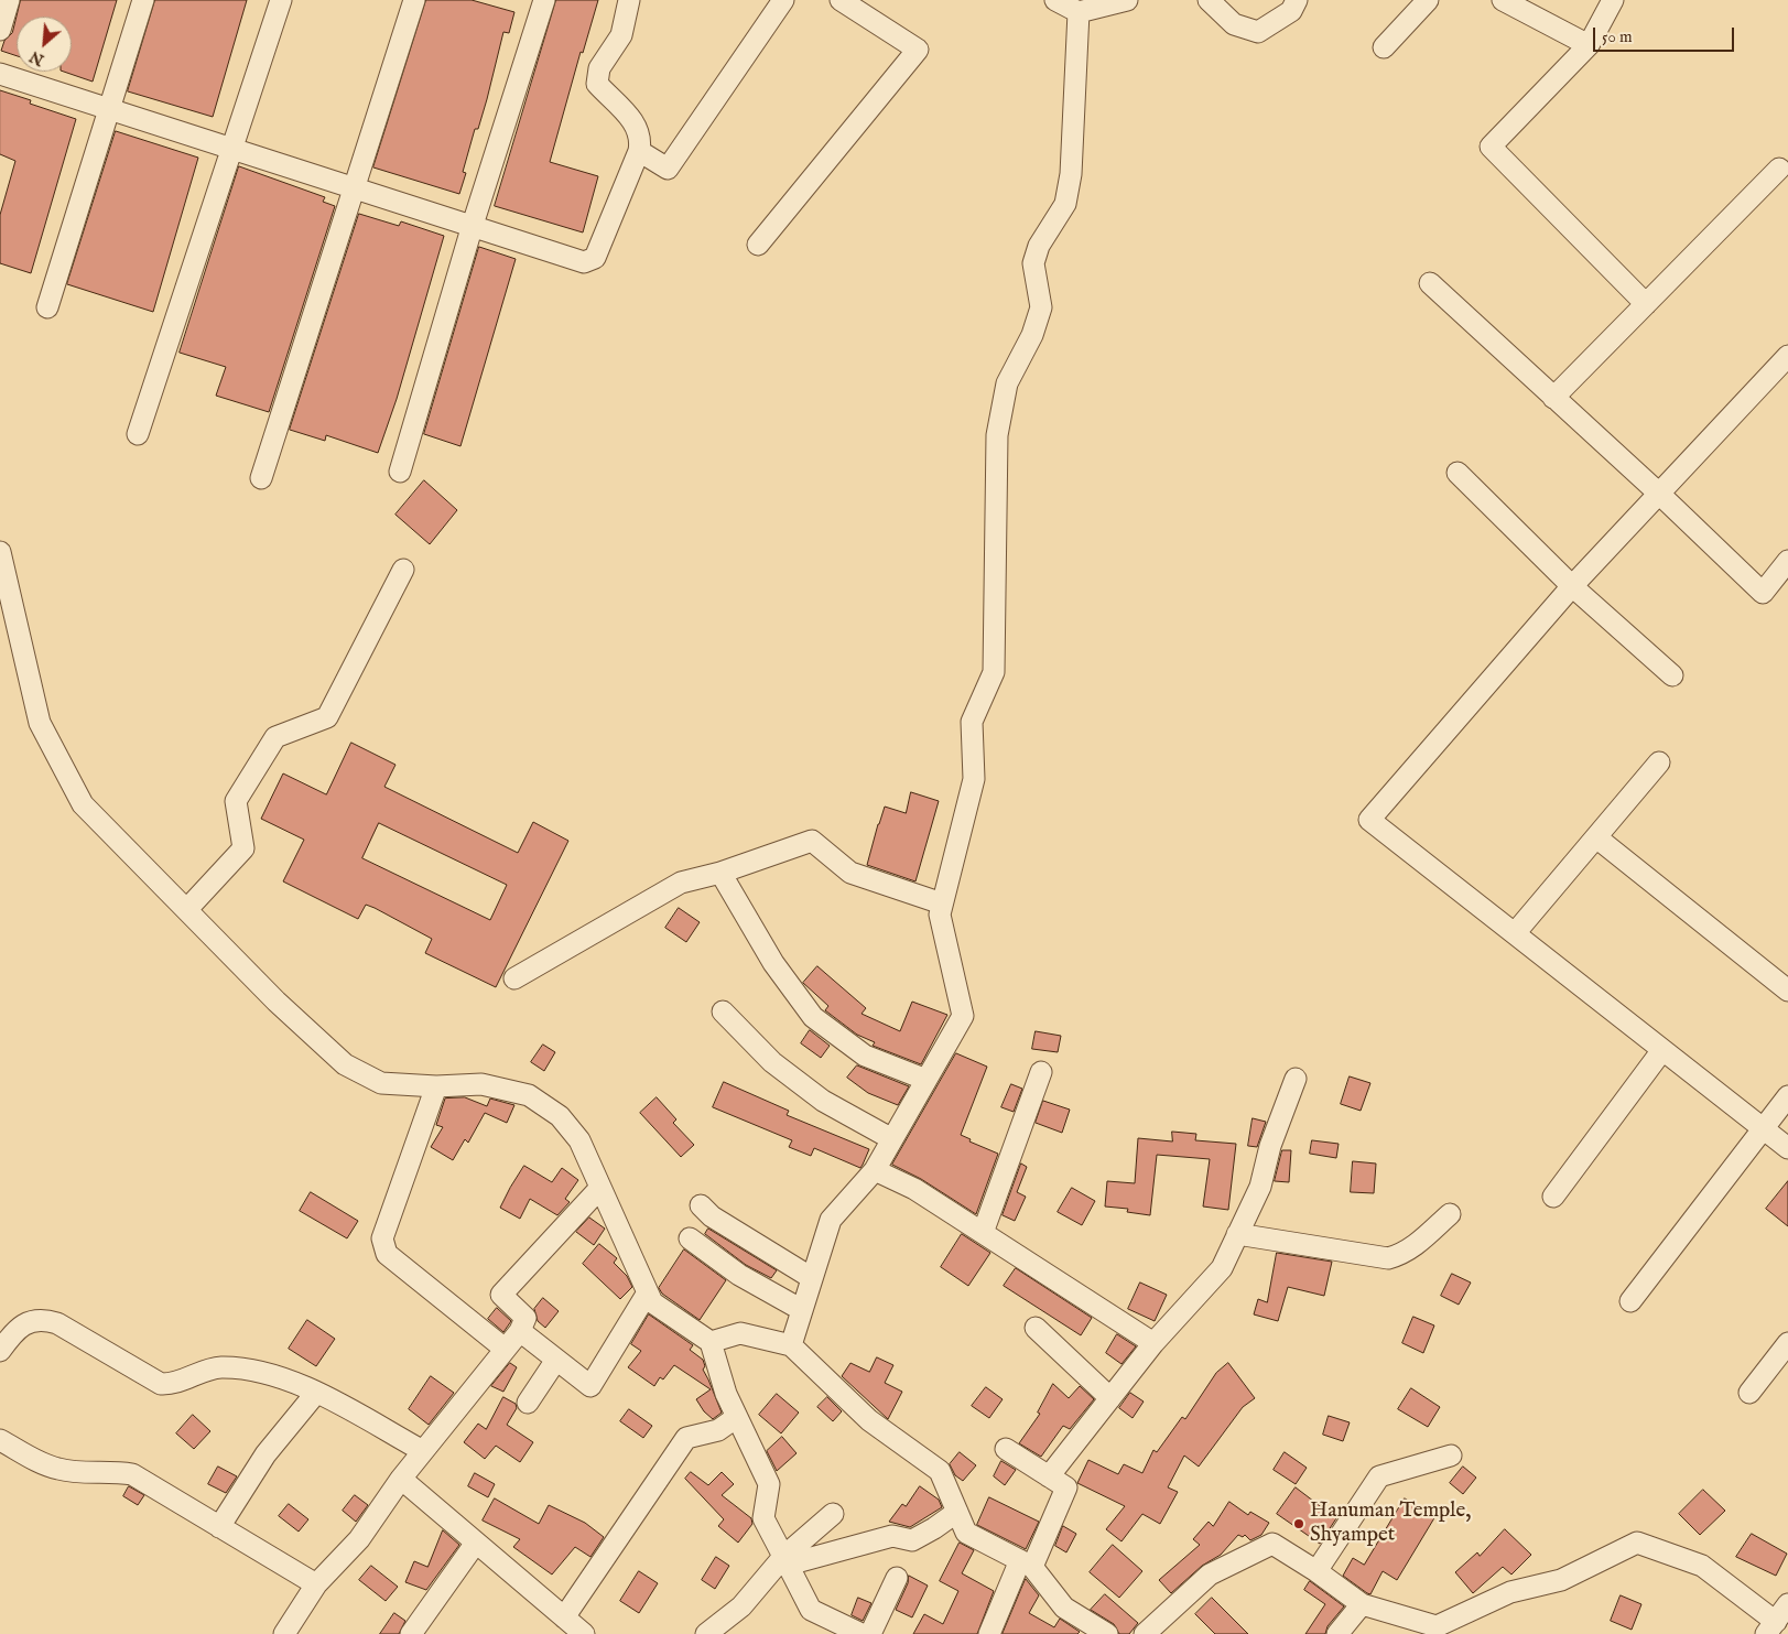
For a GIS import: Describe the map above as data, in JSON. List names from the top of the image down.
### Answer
{
  "places": ["Hanuman Temple, Shyampet"],
  "scale_bar": "50 m",
  "north": "bottom left"
}
